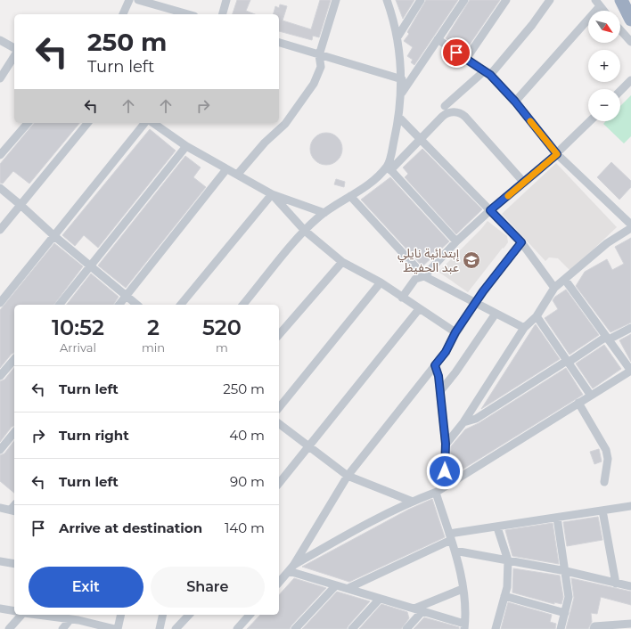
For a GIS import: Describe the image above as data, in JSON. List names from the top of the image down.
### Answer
{
  "places": {
    "school or university": ["إبتدائية نايلي عبد الحفيظ"]
  },
  "north": "bottom right",
  "page": {
    "map_buttons": ["+", "−"],
    "turn": ["250 m", "Turn left"],
    "eta": [
      "10:52",
      "Arrival",
      "2",
      "min",
      "520",
      "m"
    ],
    "list": [
      {
        "name": "Turn left",
        "value": "250 m"
      },
      {
        "name": "Turn right",
        "value": "40 m"
      },
      {
        "name": "Turn left",
        "value": "90 m"
      },
      {
        "name": "Arrive at destination",
        "value": "140 m"
      }
    ],
    "buttons": ["Exit", "Share"]
  }
}
